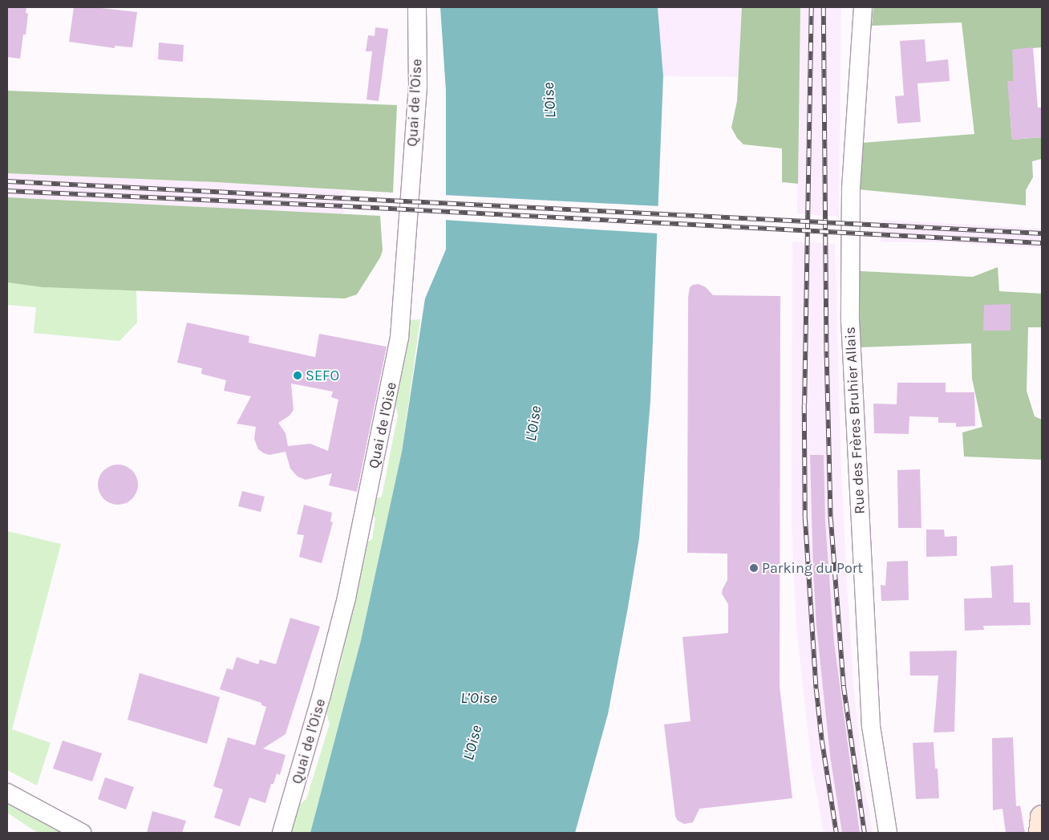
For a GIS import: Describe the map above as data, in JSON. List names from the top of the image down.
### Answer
{
  "streets": {
    "street": ["Quai de l'Oise", "Rue des Frères Bruhier Allais"]
  },
  "water": ["L'Oise", "L’Oise"],
  "places": ["SEFO", "Parking du Port"]
}
